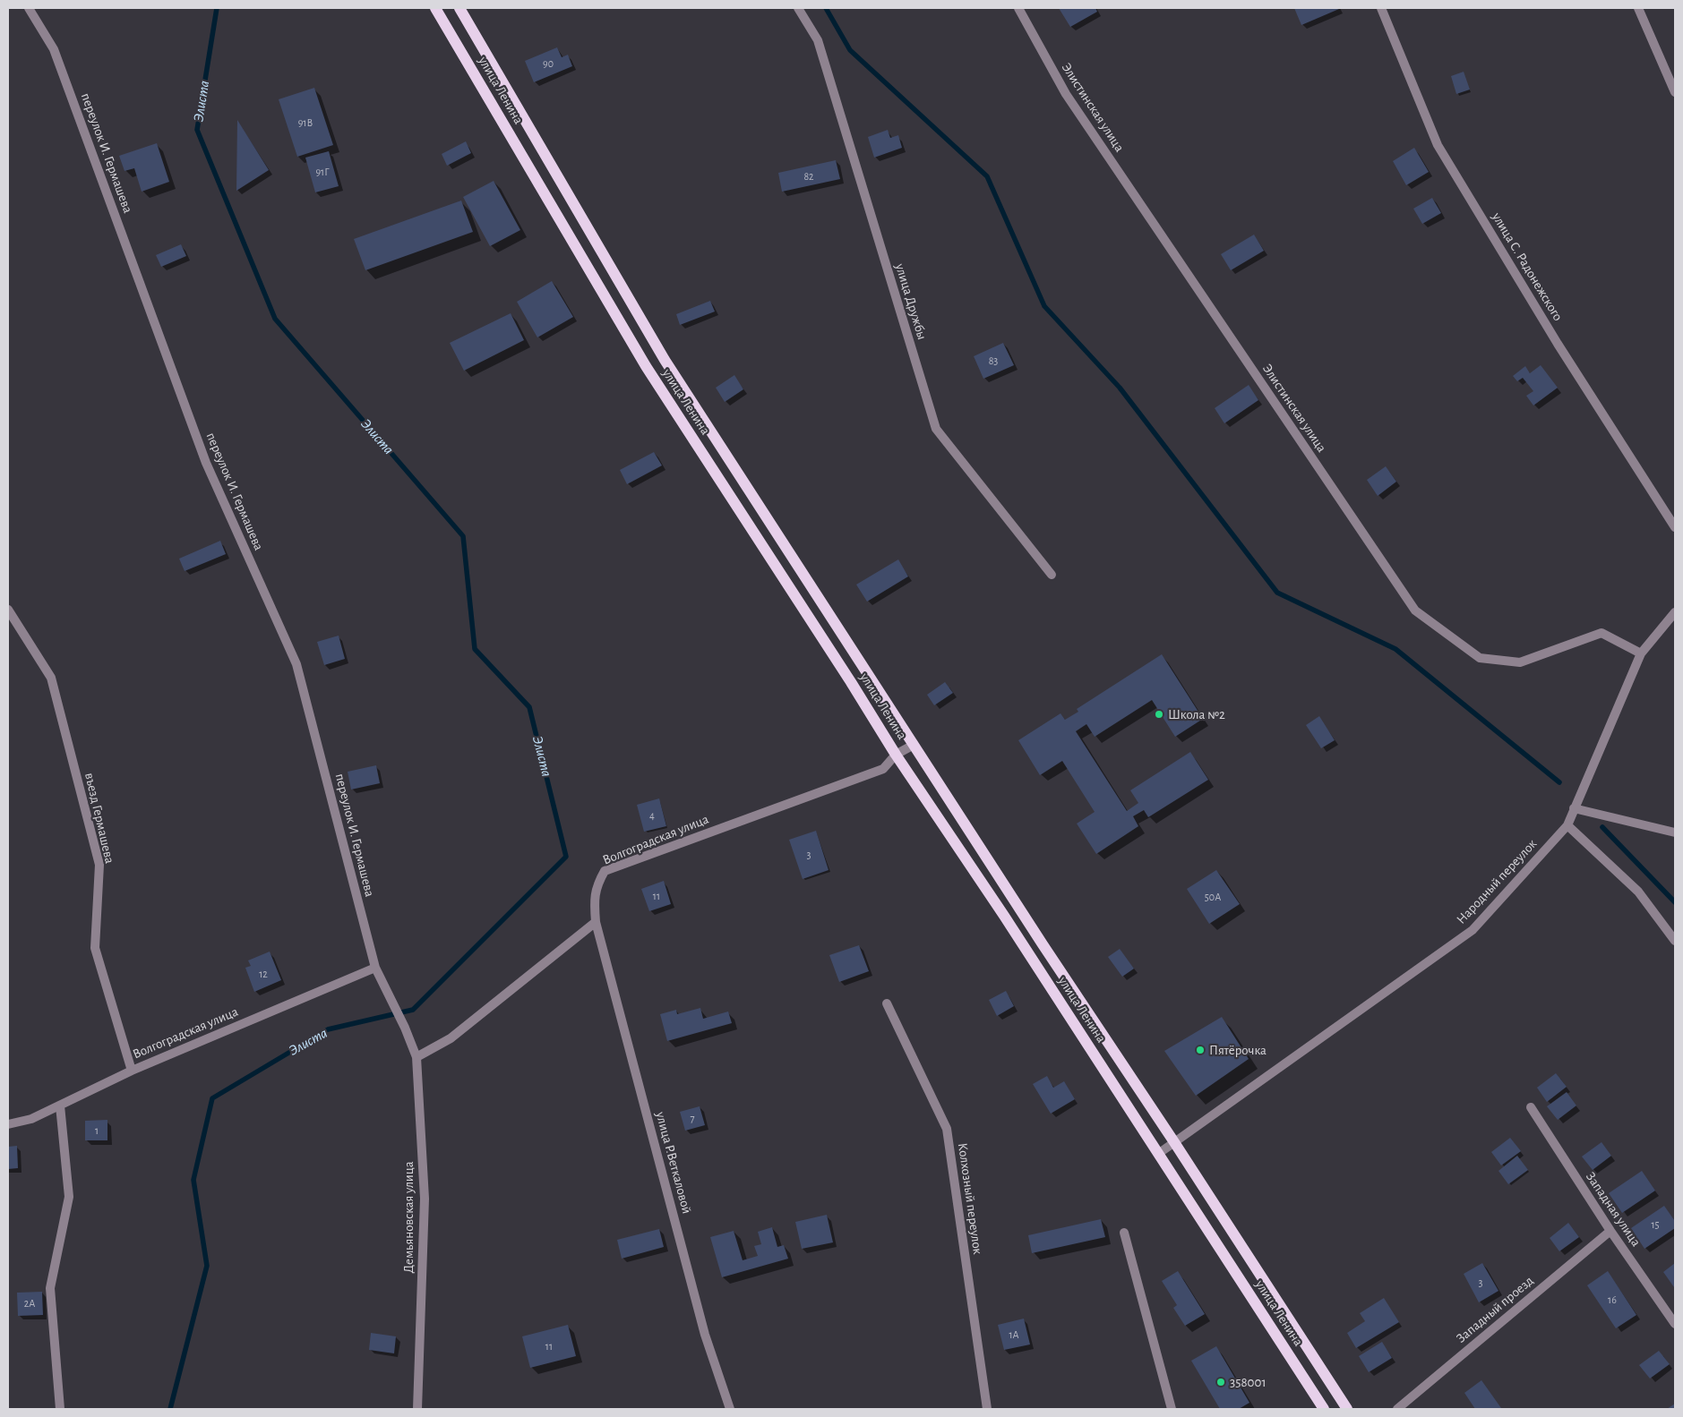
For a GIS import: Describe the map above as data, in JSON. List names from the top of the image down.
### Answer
{
  "streets": {
    "main road": ["улица Ленина"],
    "street": [
      "Элистинская улица",
      "переулок И. Гермашева",
      "улица С. Радонежского",
      "улица Дружбы",
      "въезд Гермашева",
      "Волгоградская улица",
      "Народный переулок",
      "улица Р.Веткаловой",
      "Колхозный переулок",
      "Западная улица",
      "Демьяновская улица",
      "Западный проезд"
    ]
  },
  "crossings": [
    ["улица Ленина", "Волгоградская улица"],
    ["улица Ленина", "Народный переулок"],
    ["Элистинская улица", "Народный переулок"],
    ["переулок И. Гермашева", "Волгоградская улица"],
    ["переулок И. Гермашева", "Демьяновская улица"],
    ["въезд Гермашева", "Волгоградская улица"],
    ["Волгоградская улица", "улица Р.Веткаловой"],
    ["Западная улица", "Западный проезд"]
  ],
  "water": ["Элиста"],
  "places": ["Школа №2", "Пятёрочка", "358001"],
  "house_numbers": [
    "90",
    "91В",
    "91Г",
    "82",
    "83",
    "4",
    "3",
    "11",
    "50А",
    "12",
    "7",
    "1",
    "15",
    "3",
    "16",
    "2А",
    "1А",
    "11"
  ]
}
